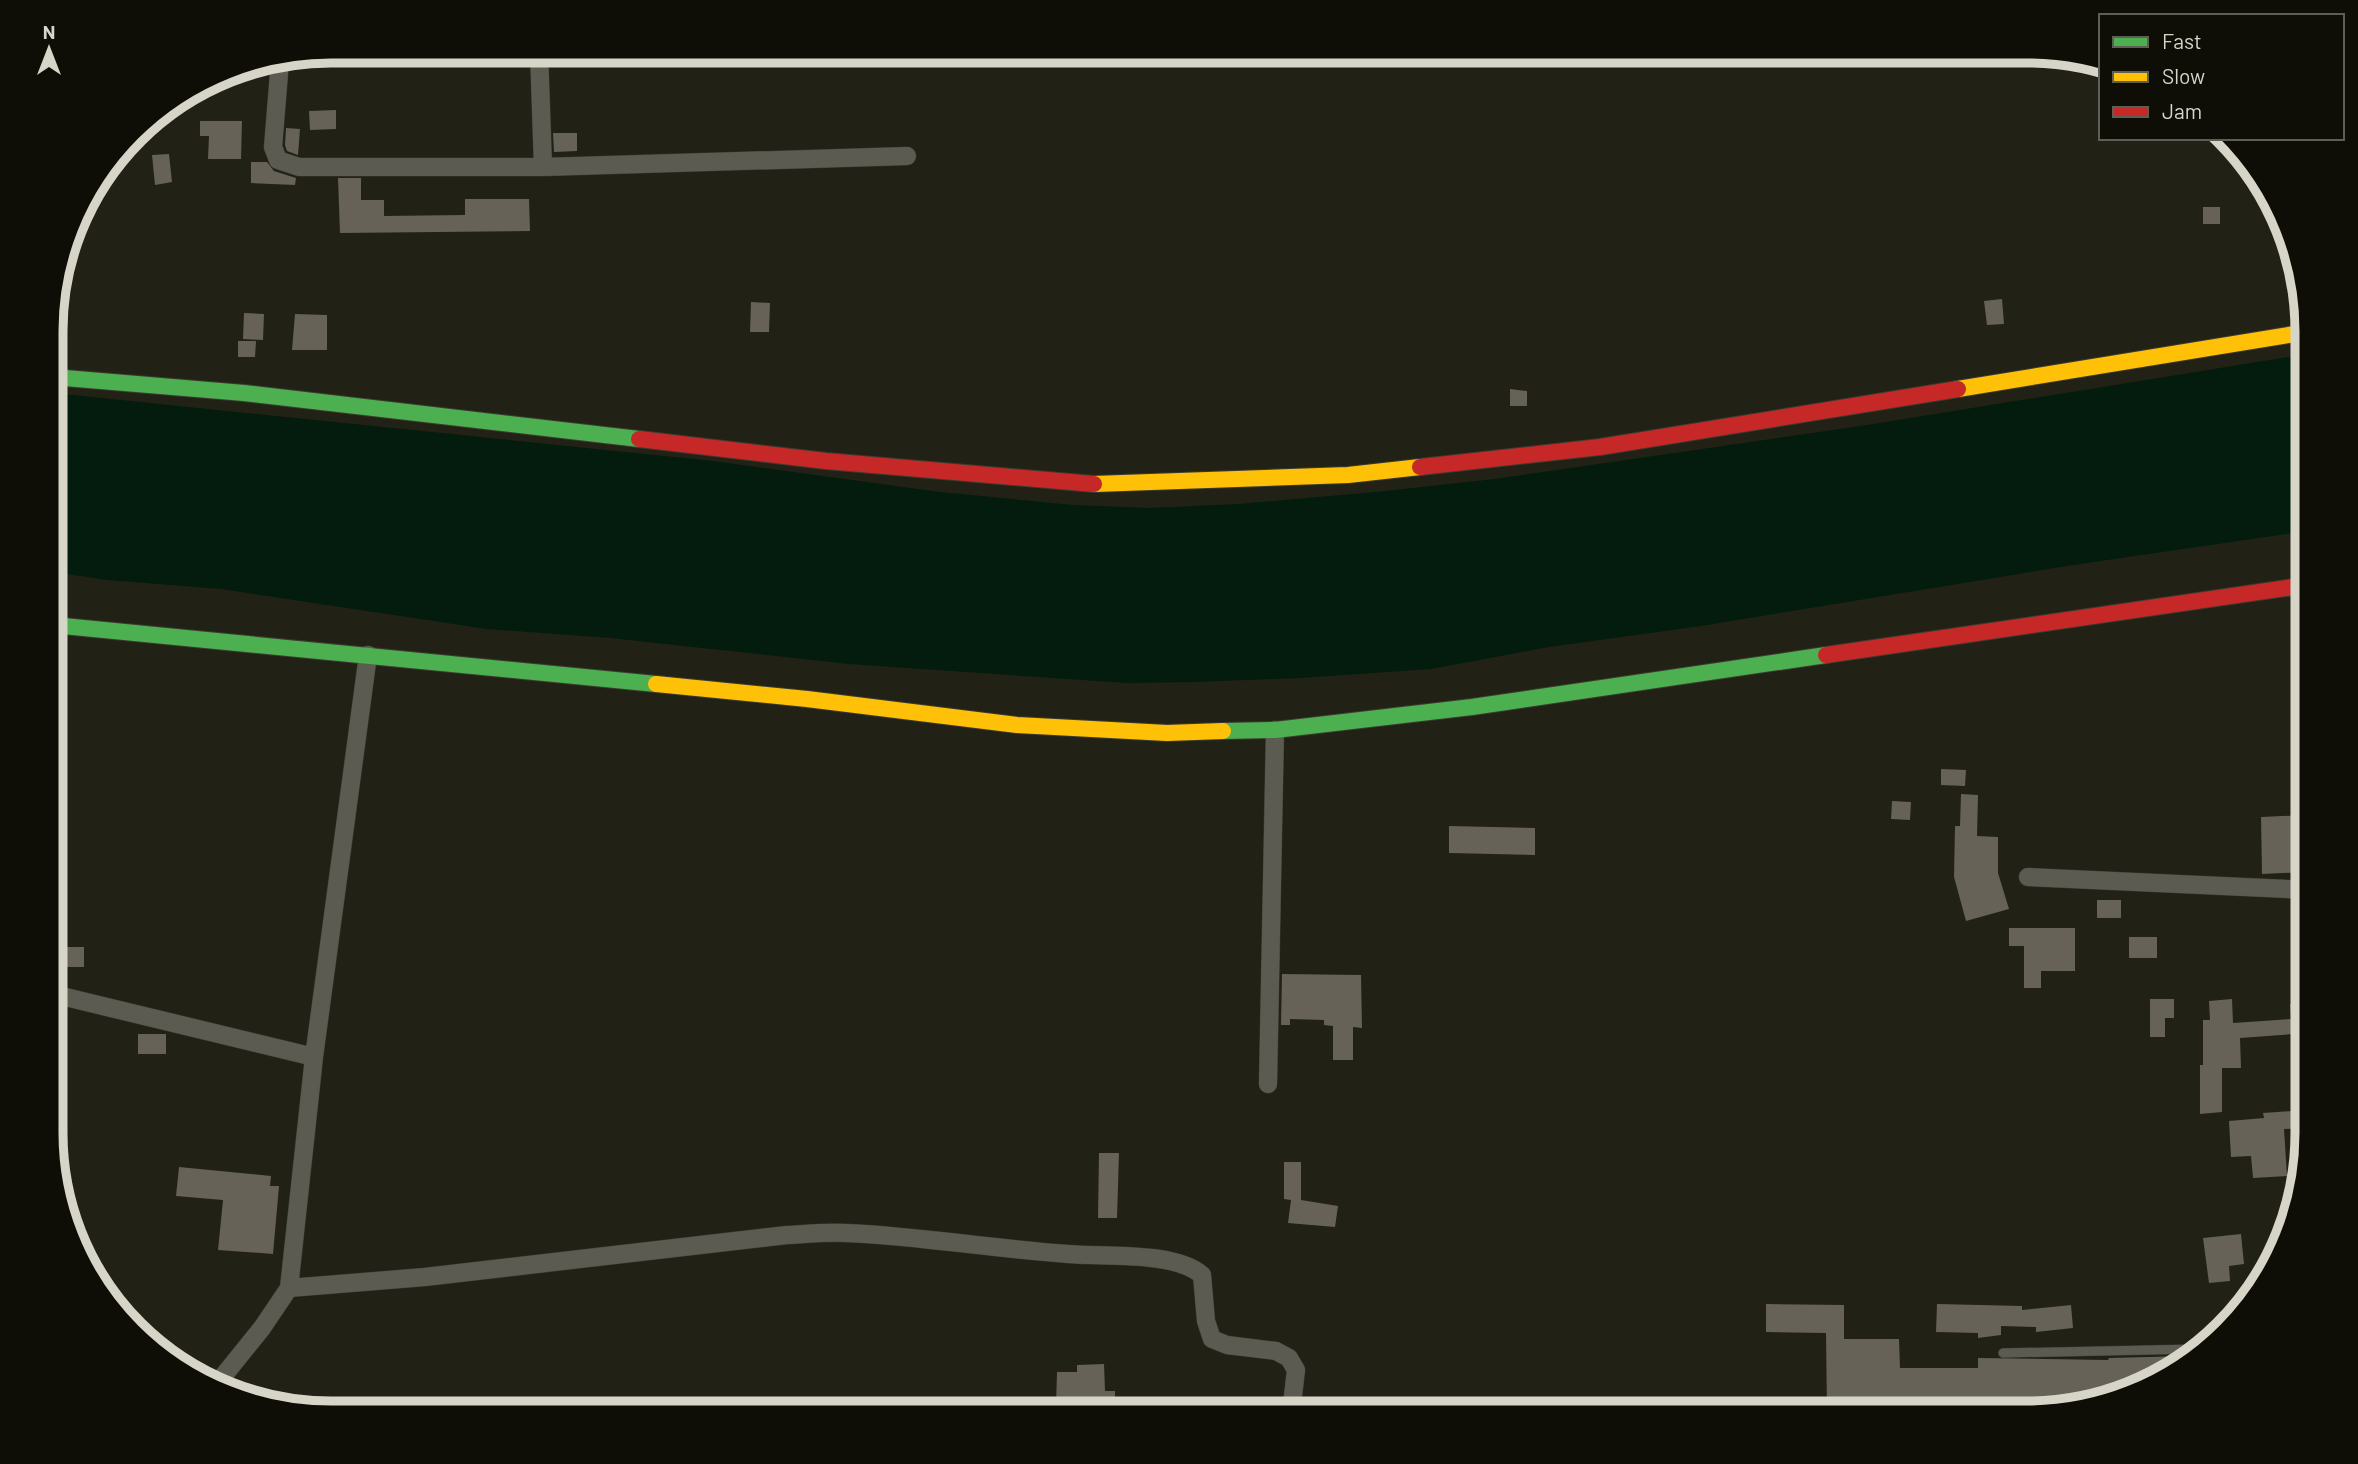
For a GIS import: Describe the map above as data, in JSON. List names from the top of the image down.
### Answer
{
  "legend": ["Fast", "Slow", "Jam"],
  "north": "top"
}
